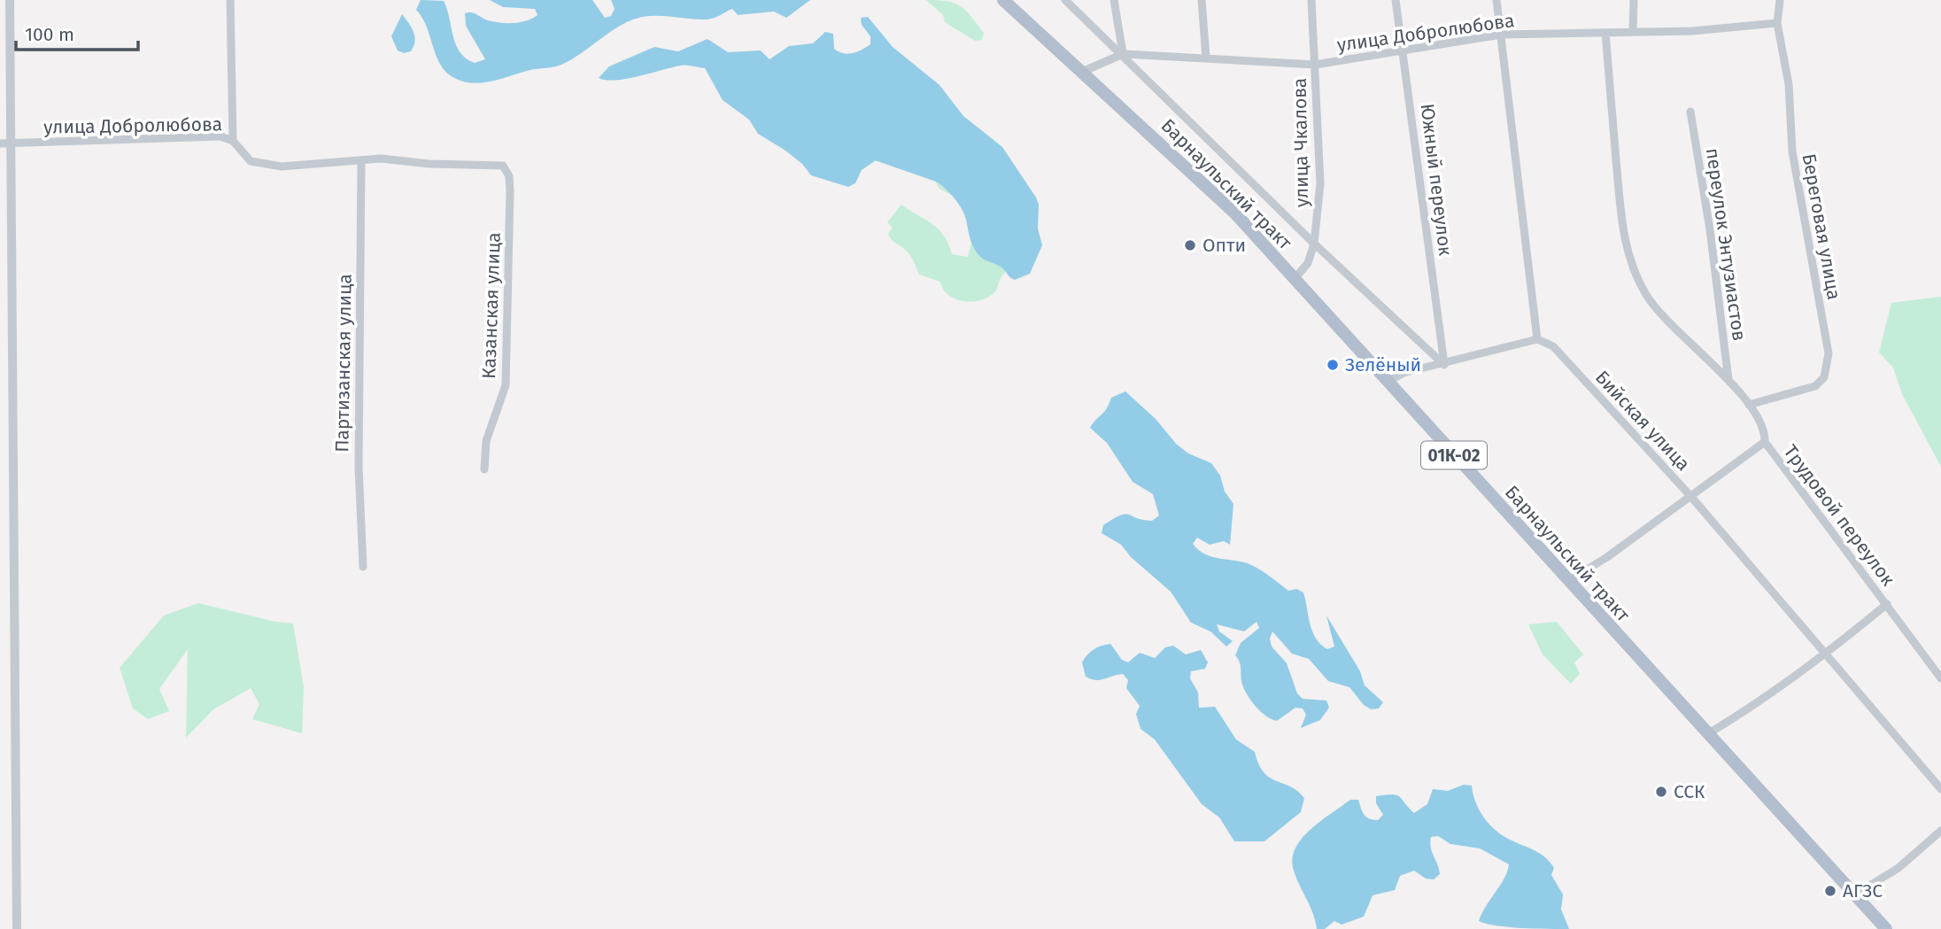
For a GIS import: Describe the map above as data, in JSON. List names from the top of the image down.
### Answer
{
  "streets": {
    "main road": ["Барнаульский тракт", "01К-02"],
    "street": [
      "улица Добролюбова",
      "улица Чкалова",
      "Южный переулок",
      "Береговая улица",
      "переулок Энтузиастов",
      "Казанская улица",
      "Партизанская улица",
      "Бийская улица",
      "Трудовой переулок"
    ]
  },
  "crossings": [
    ["улица Добролюбова", "улица Чкалова"],
    ["улица Добролюбова", "Южный переулок"],
    ["улица Добролюбова", "Барнаульский тракт"],
    ["улица Добролюбова", "Береговая улица"],
    ["улица Добролюбова", "Казанская улица"],
    ["улица Добролюбова", "Партизанская улица"],
    ["улица Добролюбова", "Трудовой переулок"],
    ["улица Чкалова", "Барнаульский тракт"],
    ["Береговая улица", "Трудовой переулок"],
    ["переулок Энтузиастов", "Трудовой переулок"]
  ],
  "places": [
    "Опти",
    "Зелёный",
    "ССК",
    "АГЗС"
  ],
  "scale_bar": "100 m"
}
